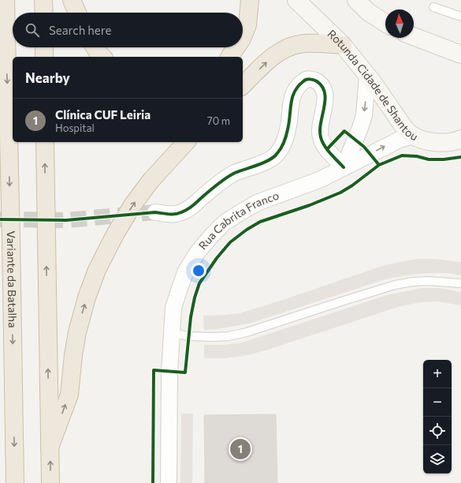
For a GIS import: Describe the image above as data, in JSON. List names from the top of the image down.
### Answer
{
  "streets": {
    "highway": ["Variante da Batalha"],
    "main road": ["Rotunda Cidade de Shantou"],
    "street": ["Rua Cabrita Franco"]
  },
  "crossings": [
    ["Rotunda Cidade de Shantou", "Rua Cabrita Franco"]
  ],
  "north": "top",
  "page": {
    "search": "Search here",
    "heading": "Nearby",
    "list": [
      {
        "mark": "1",
        "name": "Clínica CUF Leiria",
        "note": "Hospital",
        "value": "70 m"
      }
    ],
    "map_buttons": ["+", "−"],
    "pins": "1"
  }
}
